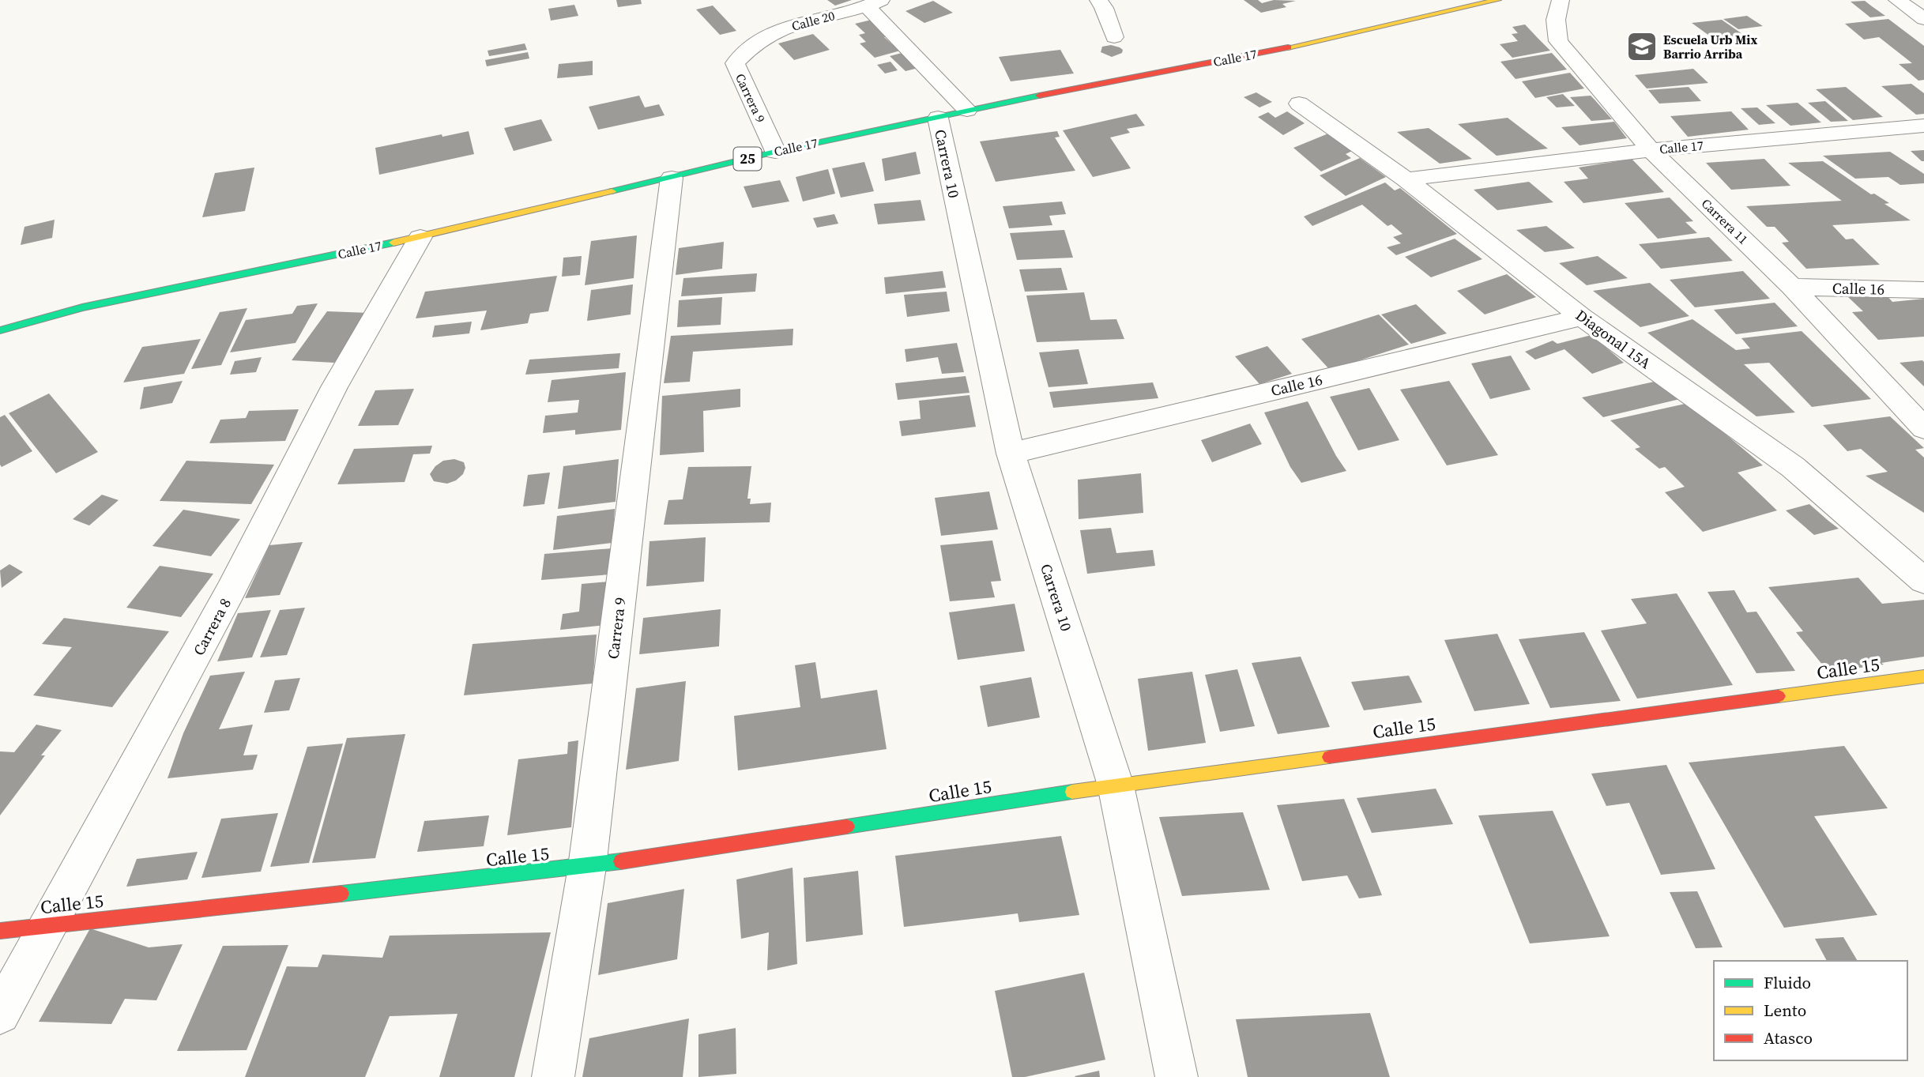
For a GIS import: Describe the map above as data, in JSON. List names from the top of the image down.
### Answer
{
  "streets": {
    "main road": ["Calle 17", "25", "Calle 15"],
    "street": [
      "Calle 20",
      "Carrera 9",
      "Carrera 10",
      "Carrera 11",
      "Calle 16",
      "Diagonal 15A",
      "Carrera 8"
    ]
  },
  "crossings": [
    ["Calle 20", "Carrera 9"],
    ["Calle 17", "Carrera 9"],
    ["Calle 17", "Carrera 10"],
    ["Calle 17", "Carrera 11"],
    ["Calle 17", "Diagonal 15A"],
    ["Calle 17", "Carrera 8"],
    ["Carrera 9", "Calle 15"],
    ["Carrera 10", "Calle 16"],
    ["Carrera 10", "Calle 15"],
    ["Carrera 11", "Calle 16"],
    ["Calle 16", "Diagonal 15A"],
    ["Carrera 8", "Calle 15"]
  ],
  "places": {
    "school or university": ["Escuela Urb Mix Barrio Arriba"]
  },
  "legend": ["Fluido", "Lento", "Atasco"]
}
